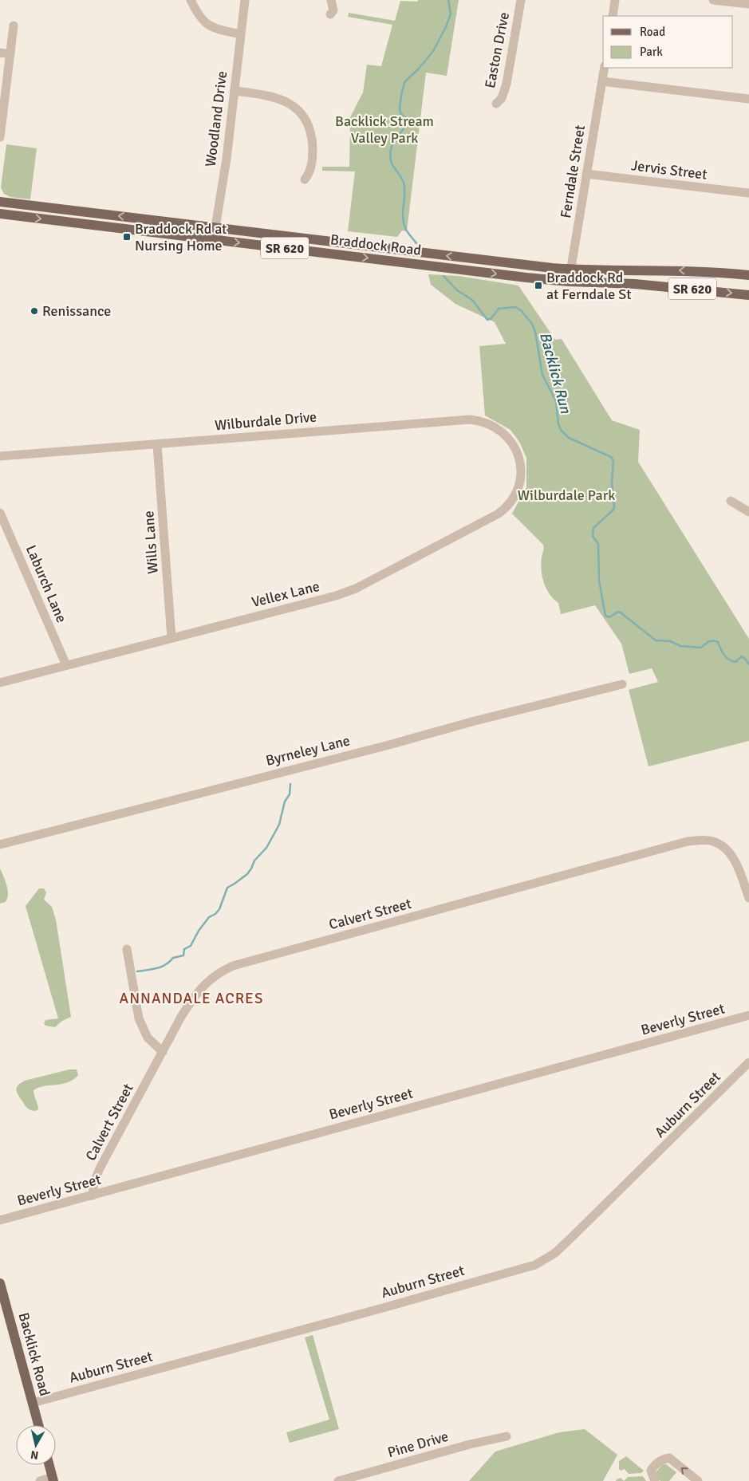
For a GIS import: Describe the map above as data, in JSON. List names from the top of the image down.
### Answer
{
  "streets": {
    "main road": ["Braddock Road", "SR 620", "Backlick Road"],
    "street": [
      "Easton Drive",
      "Woodland Drive",
      "Jervis Street",
      "Ferndale Street",
      "Wilburdale Drive",
      "Wills Lane",
      "Laburch Lane",
      "Vellex Lane",
      "Byrneley Lane",
      "Calvert Street",
      "Beverly Street",
      "Auburn Street",
      "Pine Drive"
    ]
  },
  "crossings": [
    ["Woodland Drive", "Braddock Road"],
    ["Jervis Street", "Ferndale Street"],
    ["Ferndale Street", "Braddock Road"],
    ["Wilburdale Drive", "Wills Lane"],
    ["Wilburdale Drive", "Vellex Lane"],
    ["Wills Lane", "Vellex Lane"],
    ["Laburch Lane", "Vellex Lane"],
    ["Calvert Street", "Beverly Street"],
    ["Auburn Street", "Backlick Road"]
  ],
  "districts": ["ANNANDALE ACRES"],
  "water": ["Backlick Run"],
  "parks": ["Backlick Stream Valley Park", "Wilburdale Park"],
  "places": {
    "transit": ["Braddock Rd at Nursing Home", "Braddock Rd at Ferndale St"],
    "other": ["Renissance"]
  },
  "legend": ["Road", "Park"],
  "north": "bottom"
}
